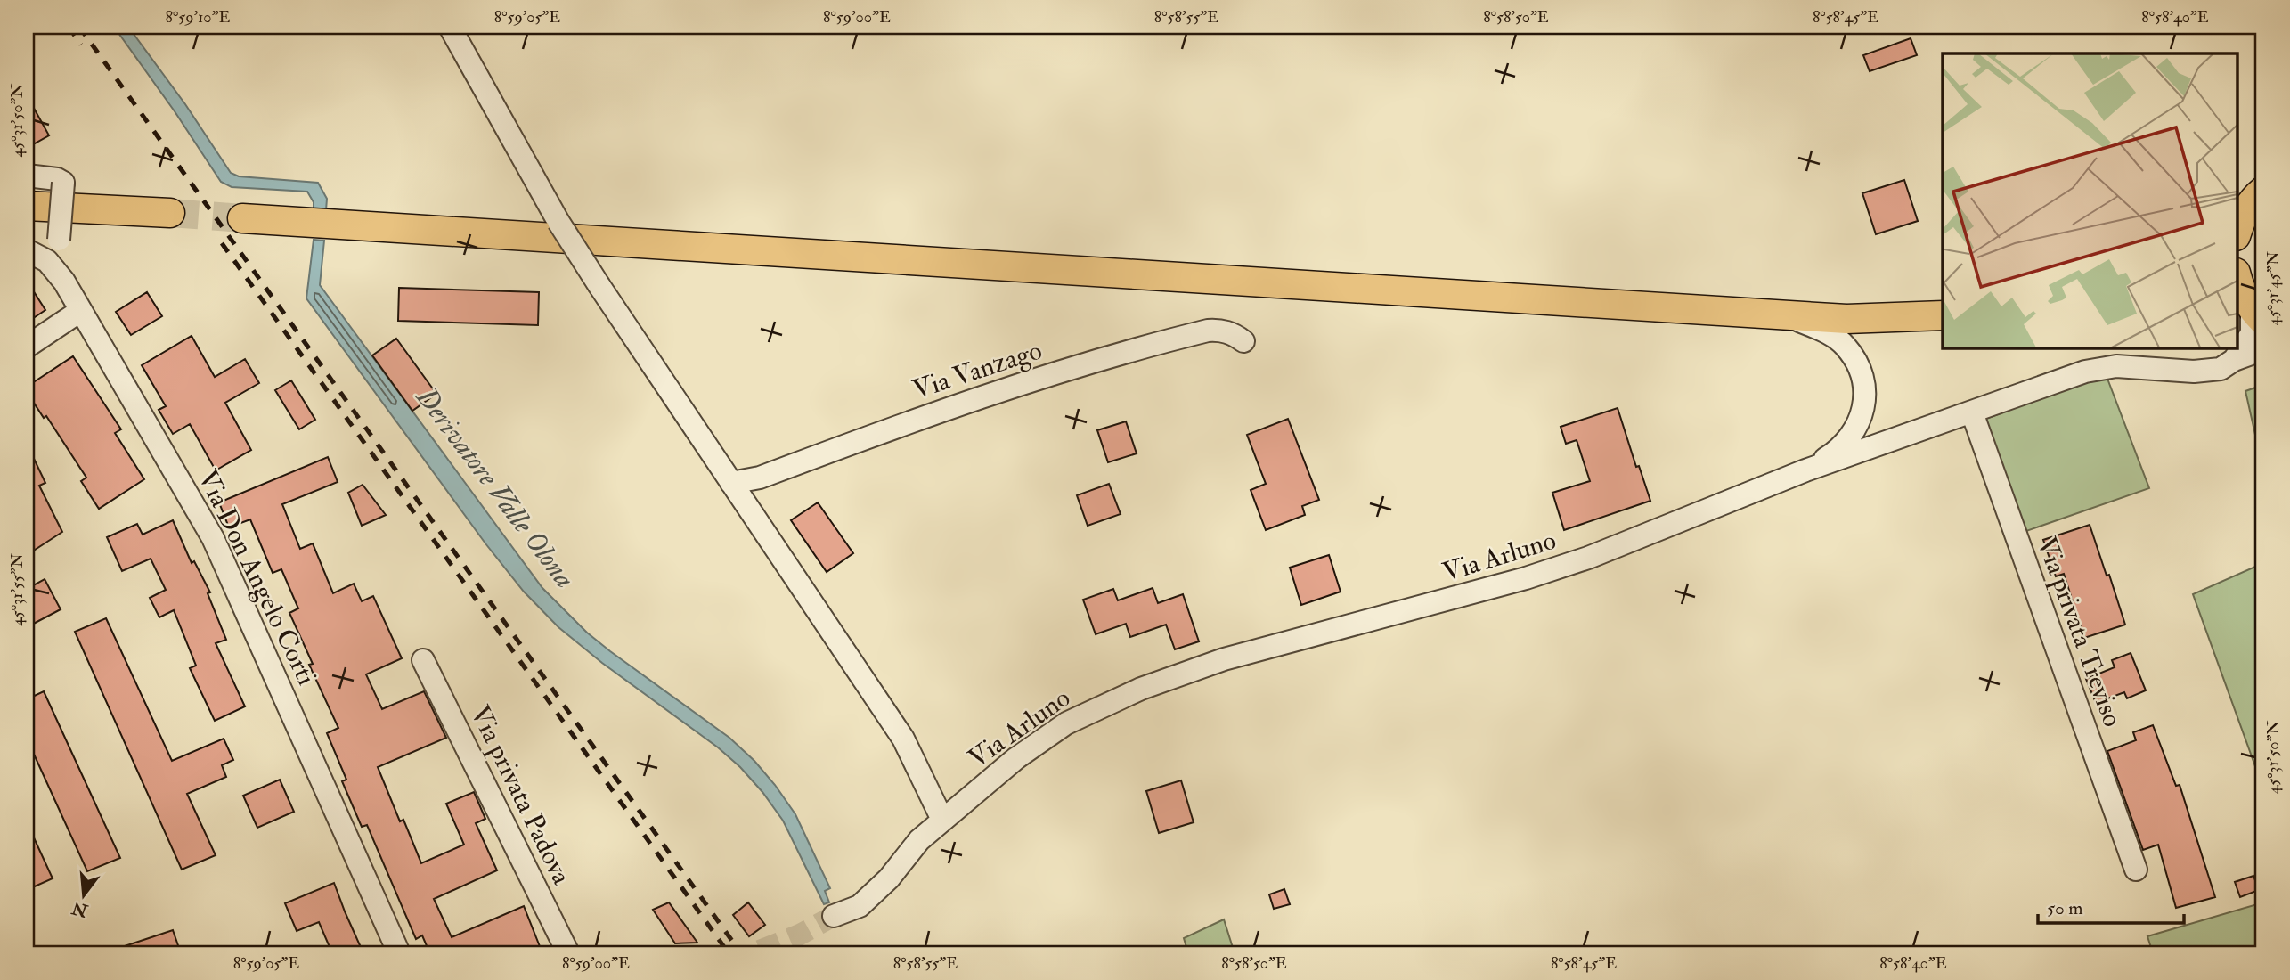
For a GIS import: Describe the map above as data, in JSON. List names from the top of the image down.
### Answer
{
  "streets": {
    "street": [
      "Via Vanzago",
      "Via Arluno",
      "Via Don Angelo Corti",
      "Via privata Treviso",
      "Via privata Padova"
    ]
  },
  "crossings": [
    ["Via Arluno", "Via privata Treviso"]
  ],
  "water": ["Derivatore Valle Olona"],
  "scale_bar": "50 m",
  "north": "bottom",
  "coordinates": [
    "8°59'10\"E",
    "8°59'05\"E",
    "8°59'00\"E",
    "8°58'55\"E",
    "8°58'50\"E",
    "8°58'45\"E",
    "8°58'40\"E",
    "45°31'50\"N",
    "45°31'45\"N",
    "45°31'55\"N"
  ]
}
